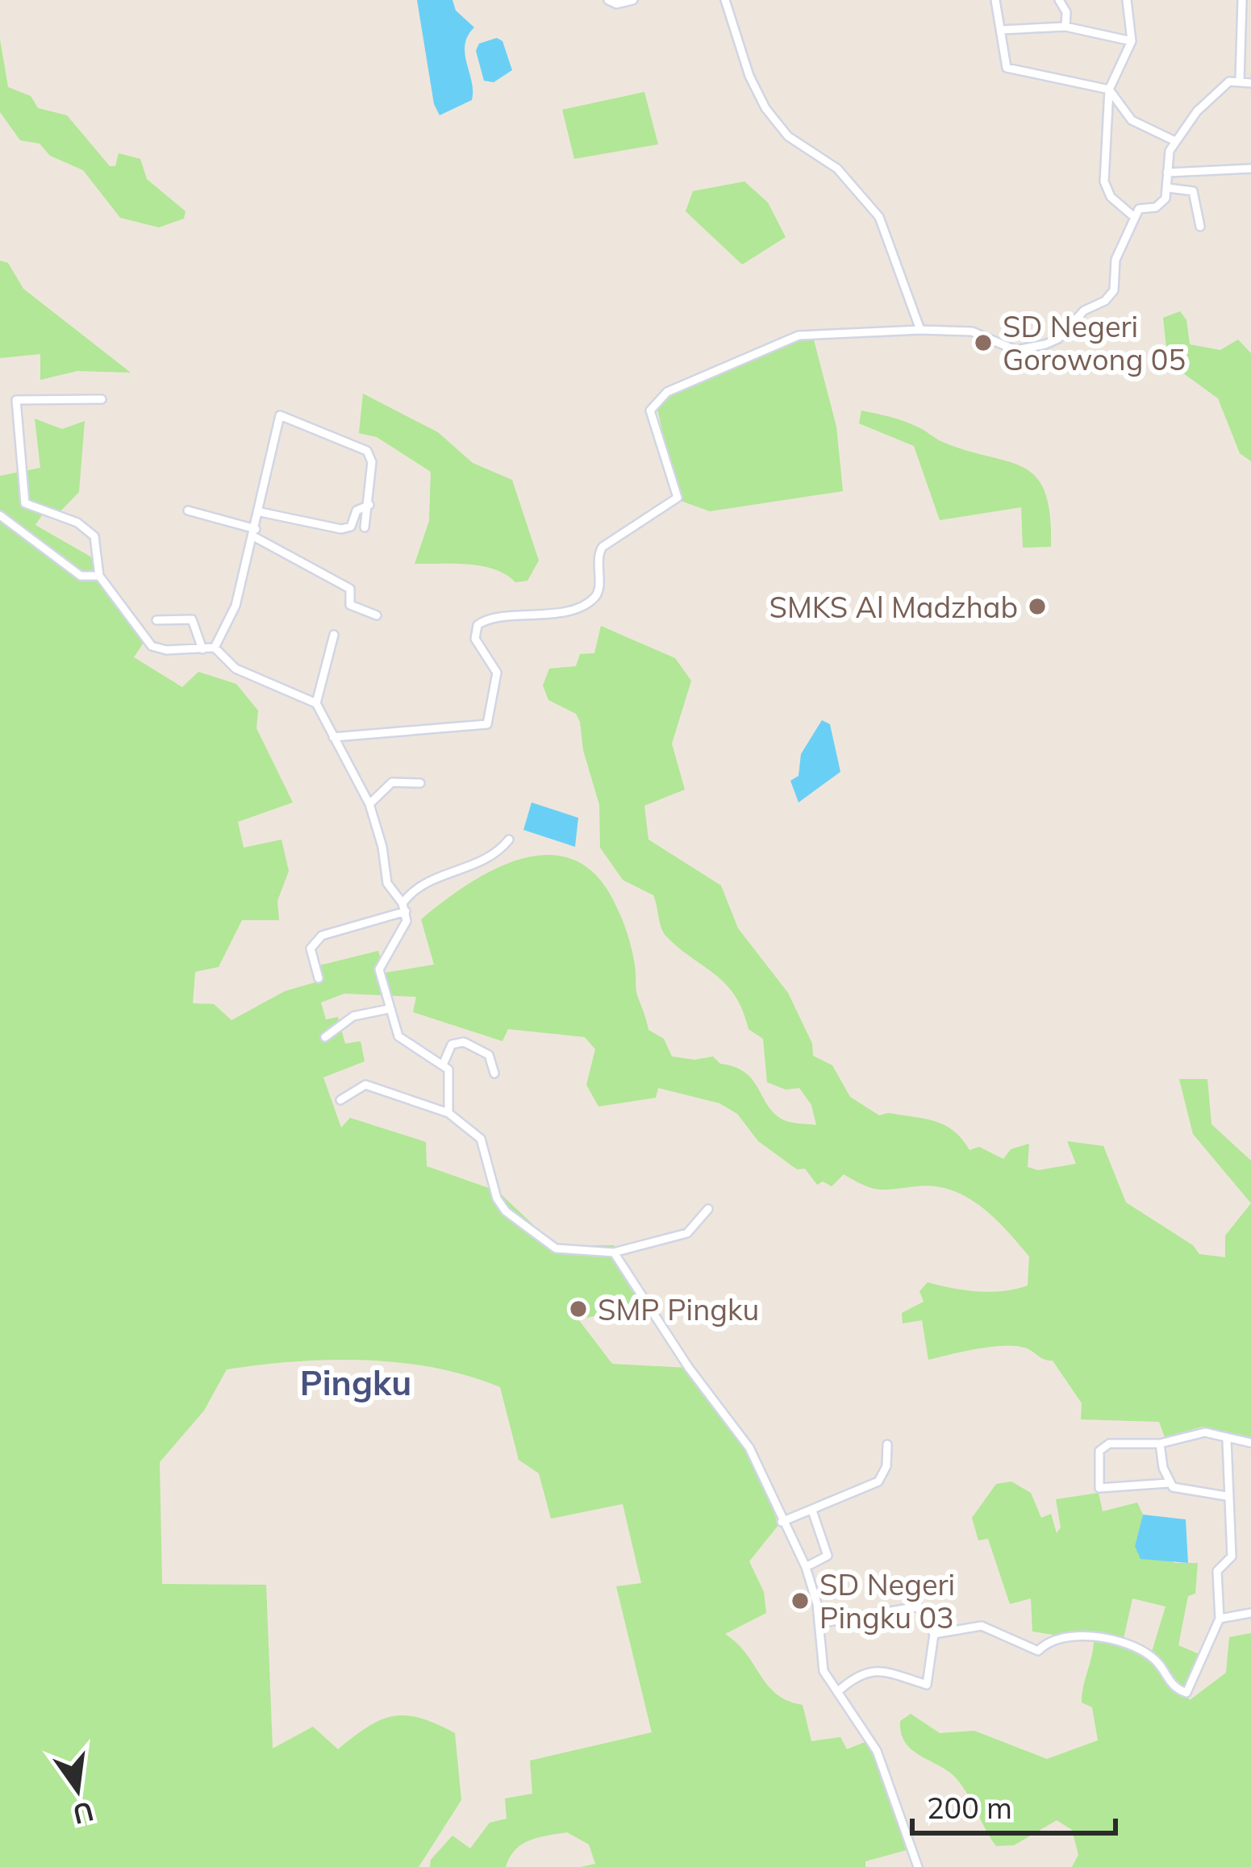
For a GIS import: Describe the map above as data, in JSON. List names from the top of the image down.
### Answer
{
  "districts": ["Pingku"],
  "places": [
    "SD Negeri Gorowong 05",
    "SMKS Al Madzhab",
    "SMP Pingku",
    "SD Negeri Pingku 03"
  ],
  "scale_bar": "200 m",
  "north": "bottom"
}
